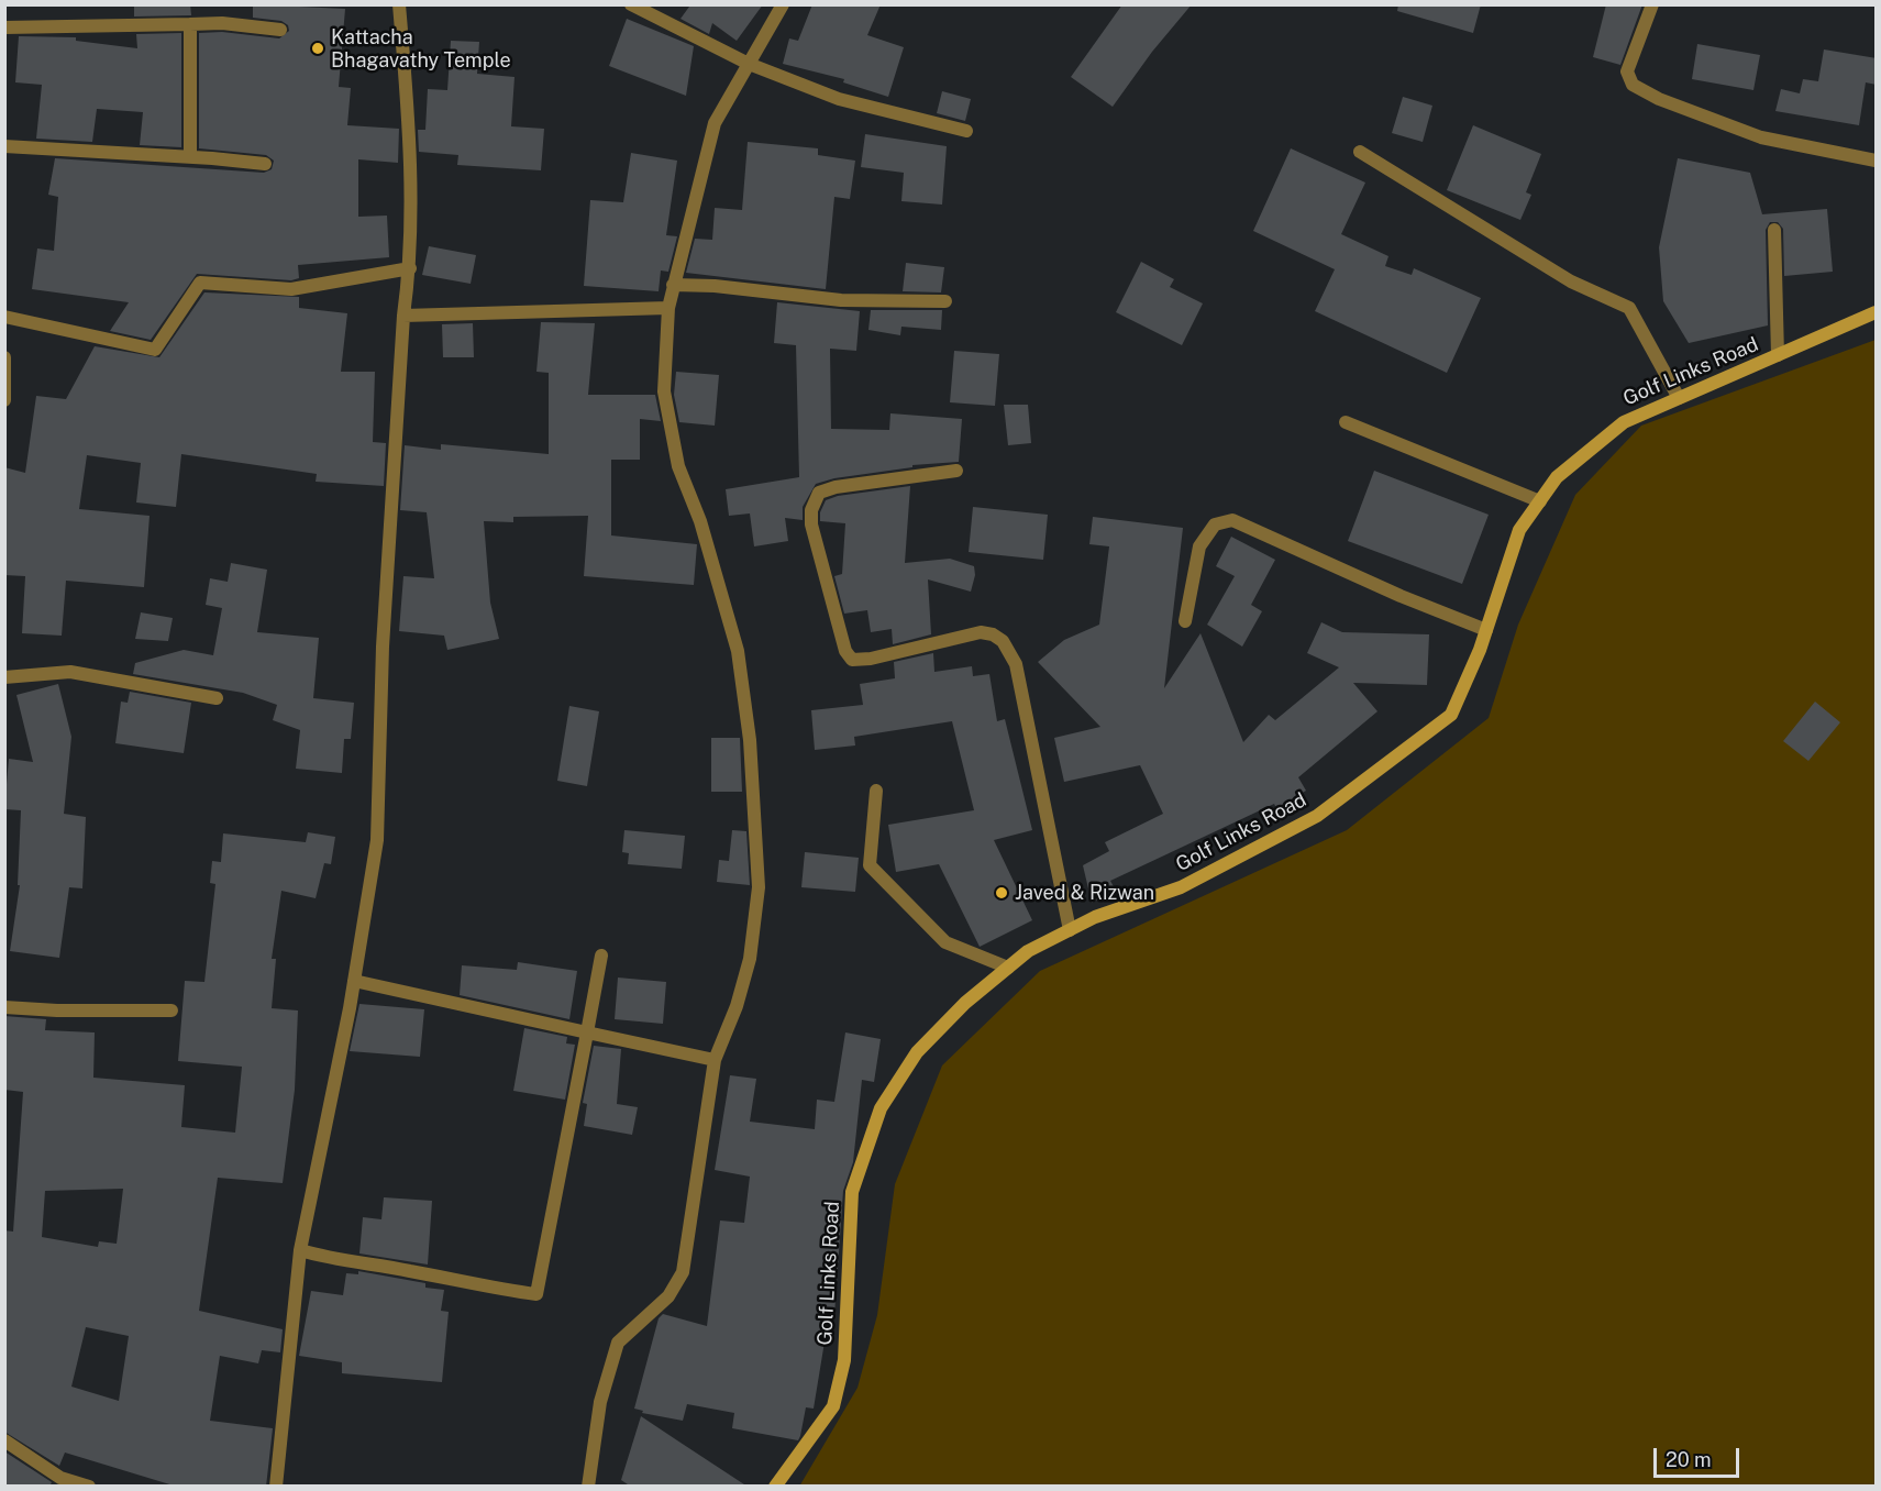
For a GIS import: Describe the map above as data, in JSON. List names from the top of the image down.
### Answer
{
  "streets": {
    "street": ["Golf Links Road"]
  },
  "places": ["Kattacha Bhagavathy Temple", "Javed & Rizwan"],
  "scale_bar": "20 m"
}
